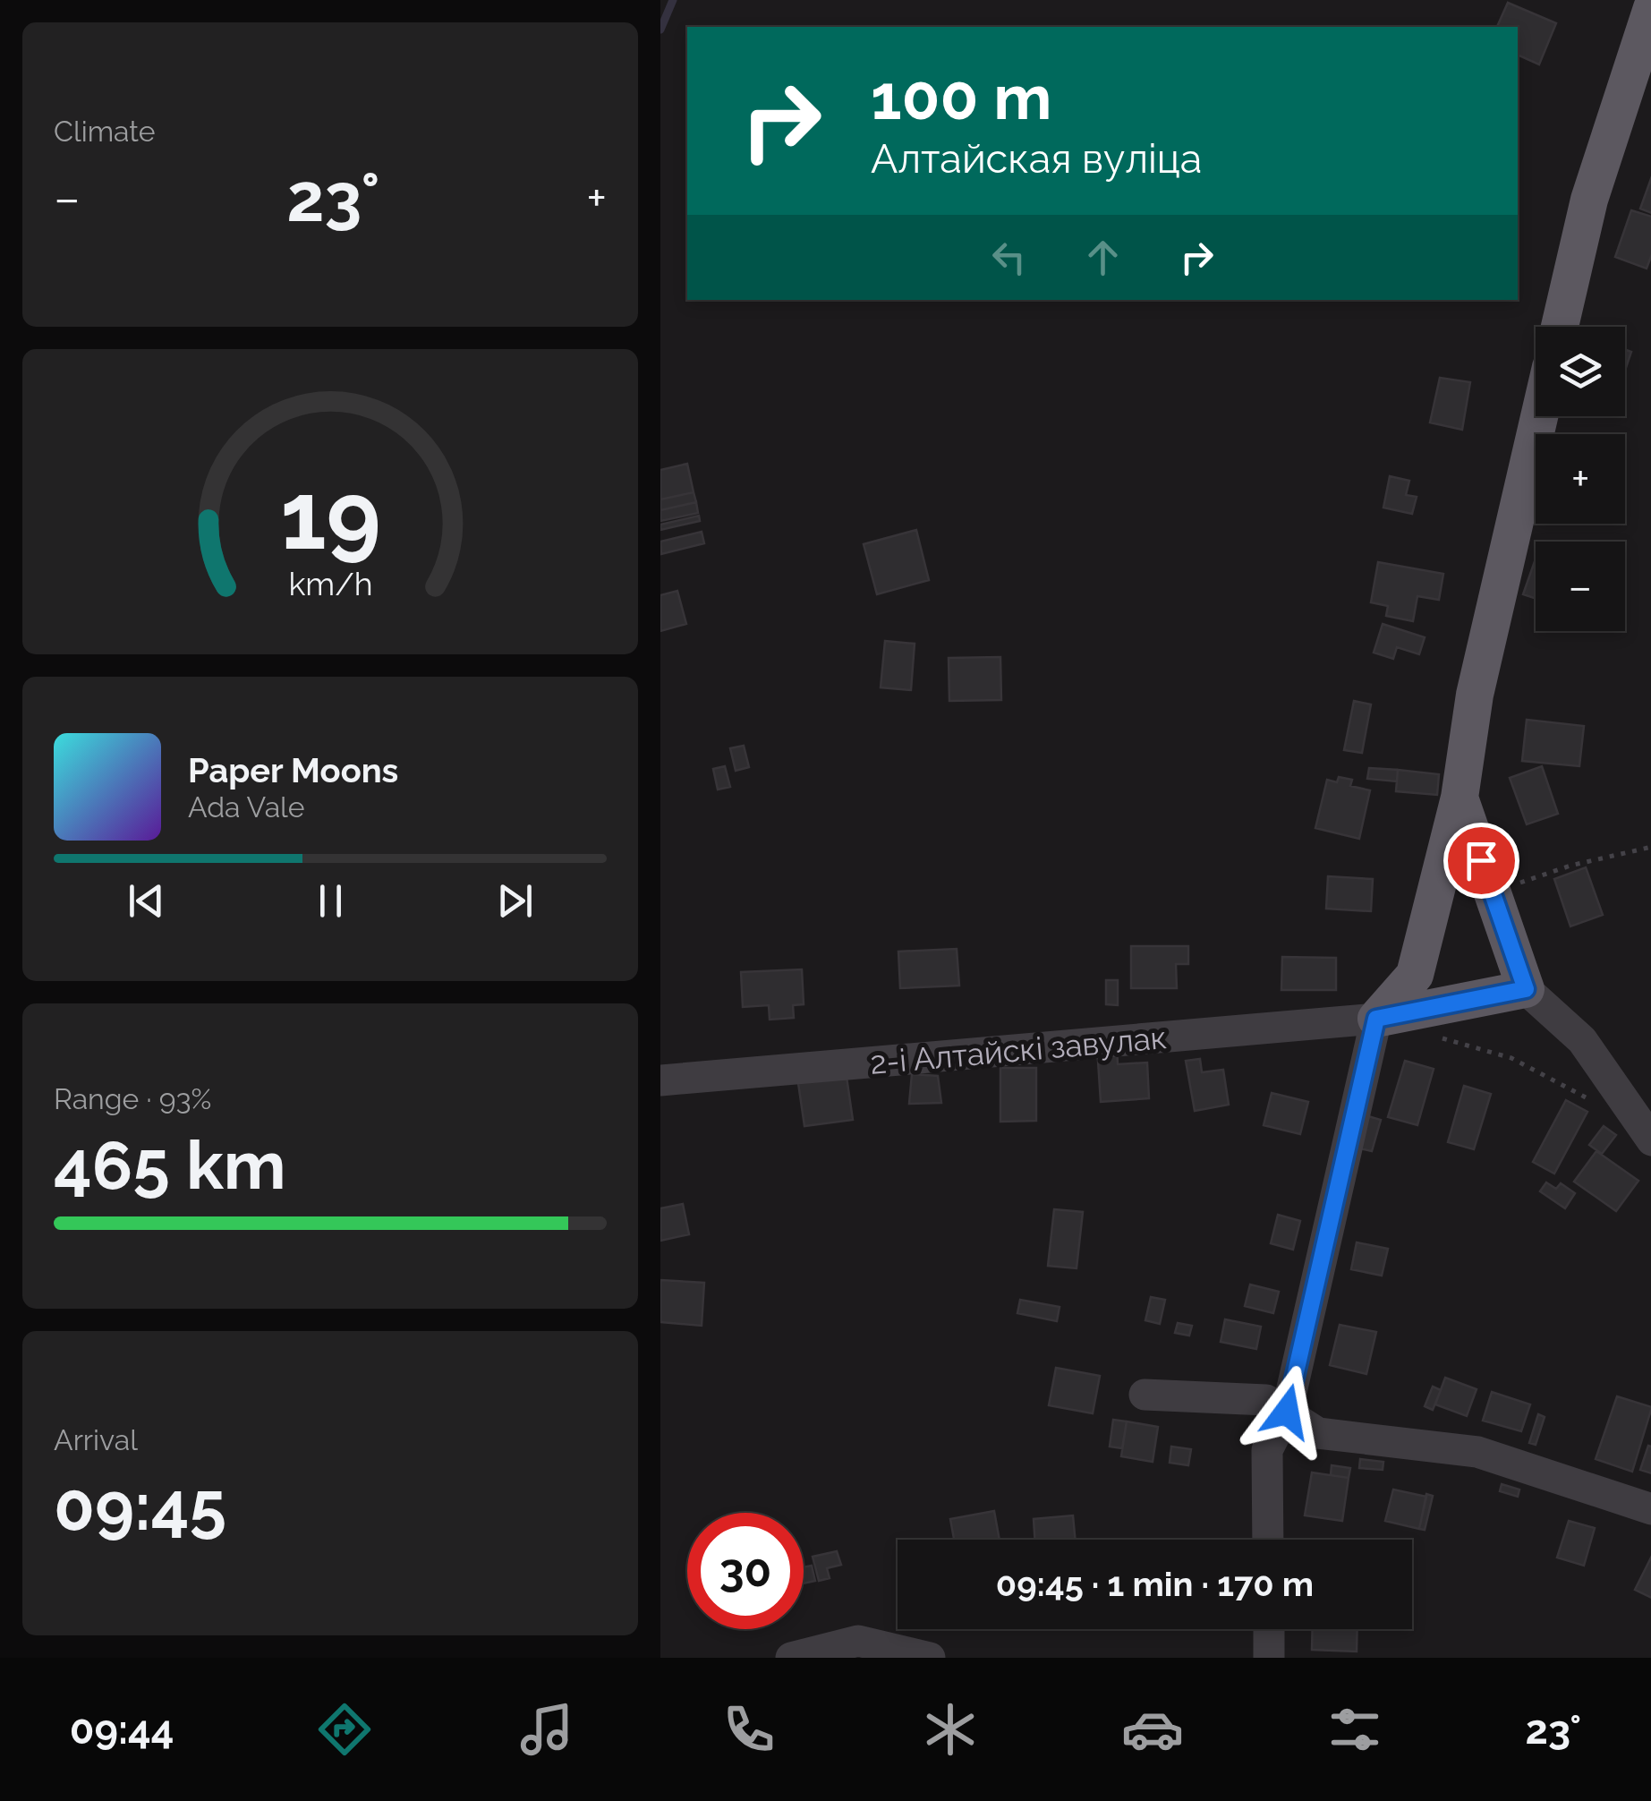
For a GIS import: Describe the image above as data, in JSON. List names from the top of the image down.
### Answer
{
  "streets": {
    "street": ["2-і Алтайскі завулак"]
  },
  "page": {
    "tile": [
      "Climate",
      ["Range · 93%", "465 km"],
      ["Arrival", "09:45"]
    ],
    "turn": ["100 m", "Алтайская вуліца"],
    "heat": ["−", "23°", "+"],
    "map_buttons": ["+", "−"],
    "song": ["Paper Moons", "Ada Vale"],
    "limit": "30",
    "trip": "09:45 · 1 min · 170 m",
    "tabs": ["09:44", "23°"],
    "gauge": ["19", "km/h"]
  }
}
